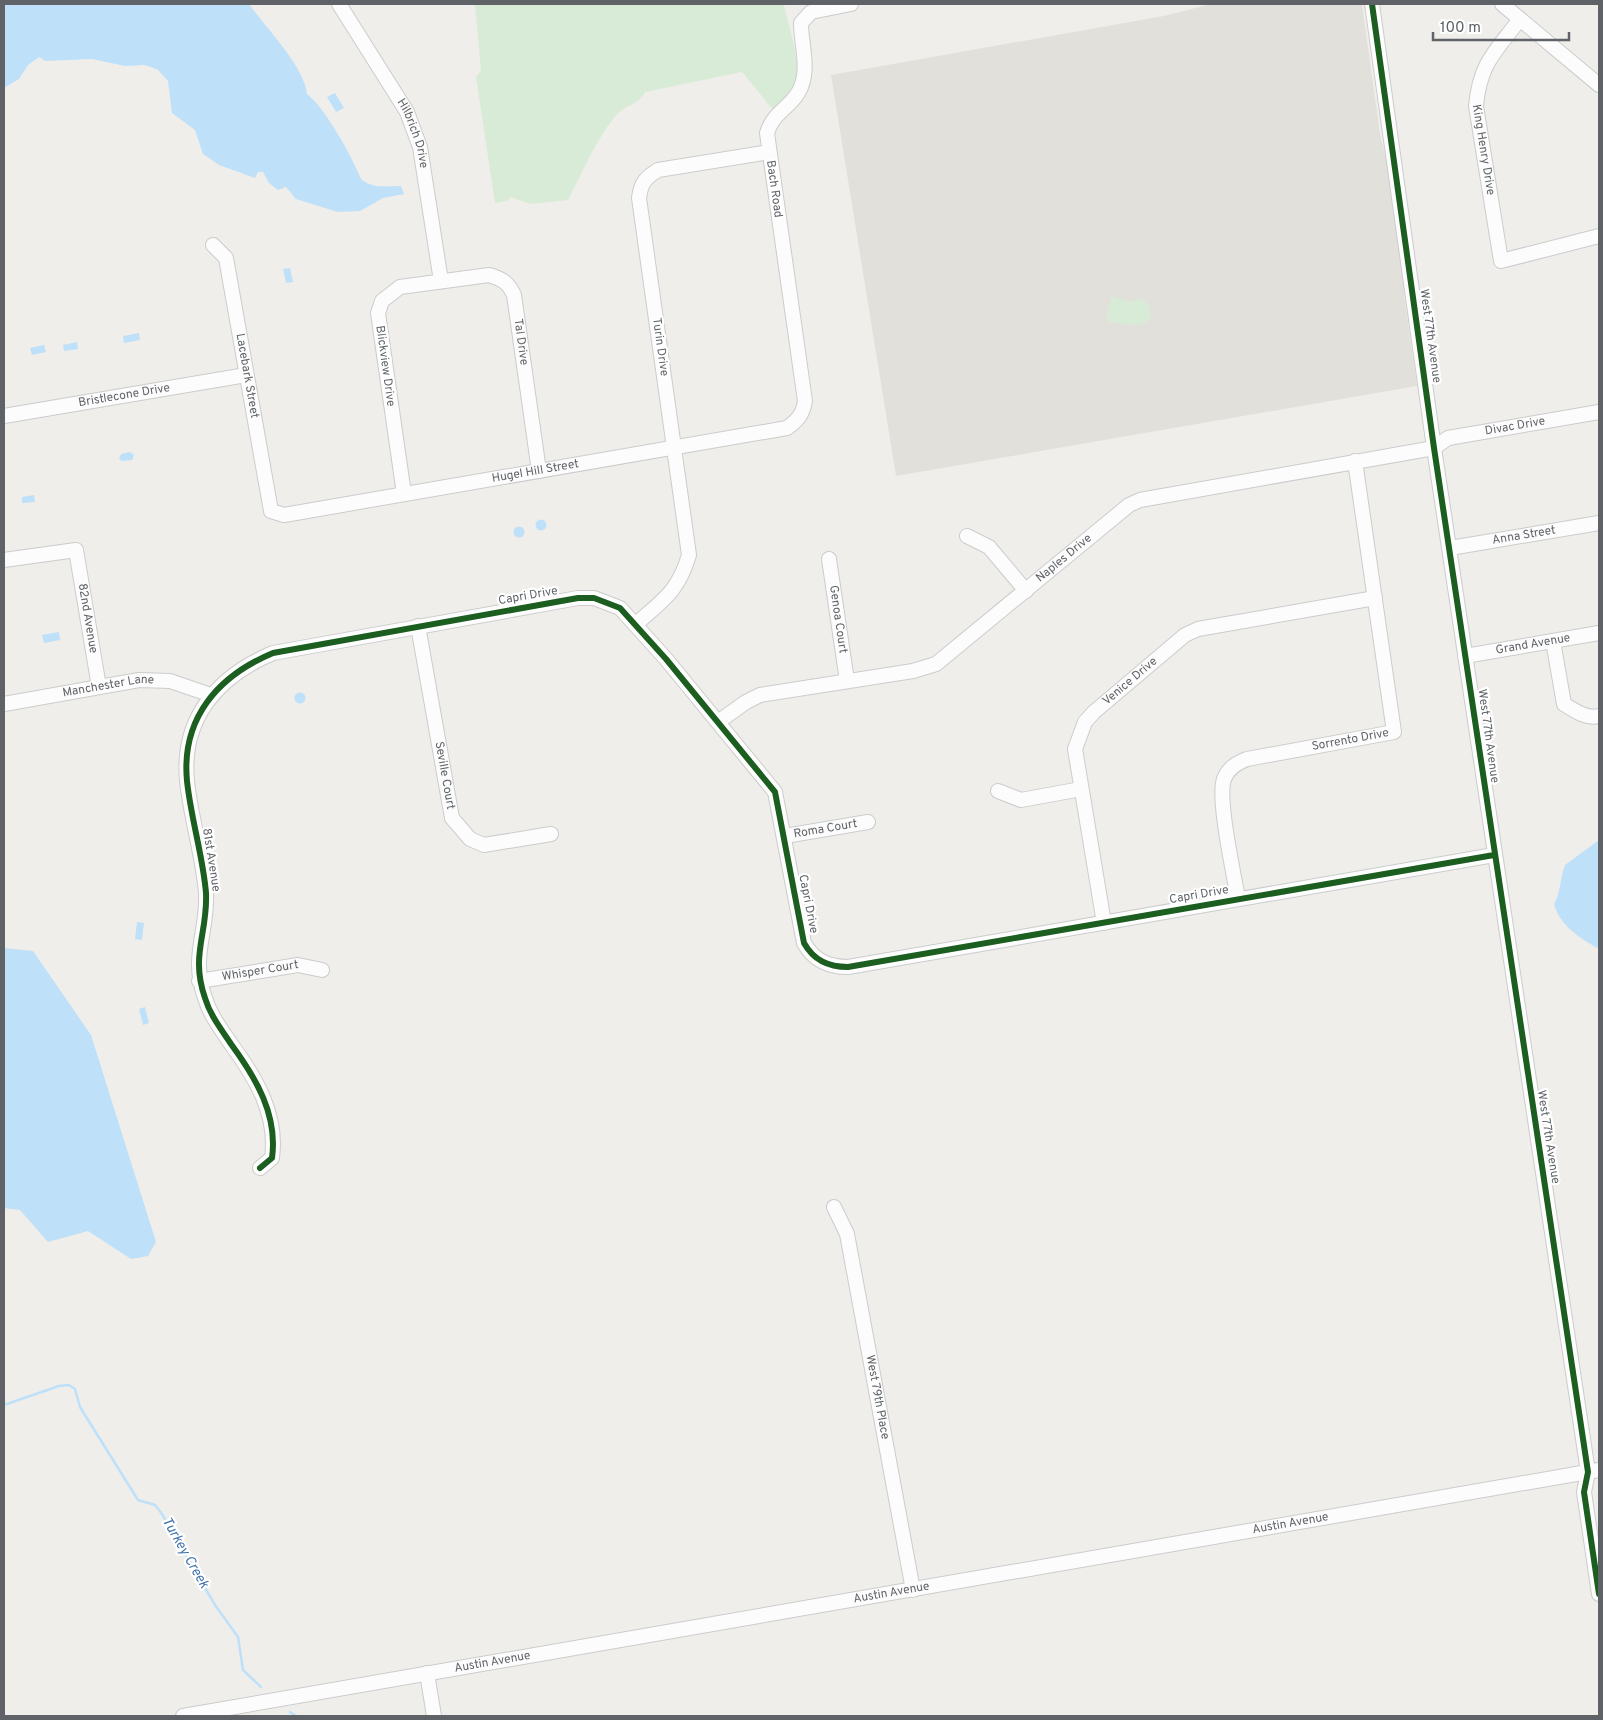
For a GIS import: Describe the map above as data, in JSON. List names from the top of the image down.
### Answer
{
  "streets": {
    "street": [
      "Hilbrich Drive",
      "King Henry Drive",
      "Bach Road",
      "West 77th Avenue",
      "Tal Drive",
      "Turin Drive",
      "Blickview Drive",
      "Lacebark Street",
      "Bristlecone Drive",
      "Divac Drive",
      "Hugel Hill Street",
      "Anna Street",
      "Naples Drive",
      "Capri Drive",
      "82nd Avenue",
      "Genoa Court",
      "Grand Avenue",
      "Venice Drive",
      "Manchester Lane",
      "Sorrento Drive",
      "Seville Court",
      "Roma Court",
      "81st Avenue",
      "Whisper Court",
      "West 79th Place",
      "Austin Avenue"
    ]
  },
  "crossings": [
    ["Hilbrich Drive", "Tal Drive"],
    ["Hilbrich Drive", "Blickview Drive"],
    ["Bach Road", "Turin Drive"],
    ["Bach Road", "Hugel Hill Street"],
    ["West 77th Avenue", "Divac Drive"],
    ["West 77th Avenue", "Anna Street"],
    ["West 77th Avenue", "Naples Drive"],
    ["West 77th Avenue", "Capri Drive"],
    ["West 77th Avenue", "Grand Avenue"],
    ["West 77th Avenue", "Austin Avenue"],
    ["Tal Drive", "Blickview Drive"],
    ["Tal Drive", "Hugel Hill Street"],
    ["Turin Drive", "Hugel Hill Street"],
    ["Turin Drive", "Capri Drive"],
    ["Blickview Drive", "Hugel Hill Street"],
    ["Lacebark Street", "Bristlecone Drive"],
    ["Lacebark Street", "Hugel Hill Street"],
    ["Divac Drive", "Naples Drive"],
    ["Naples Drive", "Capri Drive"],
    ["Naples Drive", "Genoa Court"],
    ["Naples Drive", "Sorrento Drive"],
    ["Capri Drive", "Venice Drive"],
    ["Capri Drive", "Sorrento Drive"],
    ["Capri Drive", "Seville Court"],
    ["Capri Drive", "Roma Court"],
    ["Capri Drive", "81st Avenue"],
    ["82nd Avenue", "Manchester Lane"],
    ["Venice Drive", "Sorrento Drive"],
    ["Manchester Lane", "81st Avenue"],
    ["81st Avenue", "Whisper Court"],
    ["West 79th Place", "Austin Avenue"]
  ],
  "water": ["Turkey Creek"],
  "scale_bar": "100 m"
}
